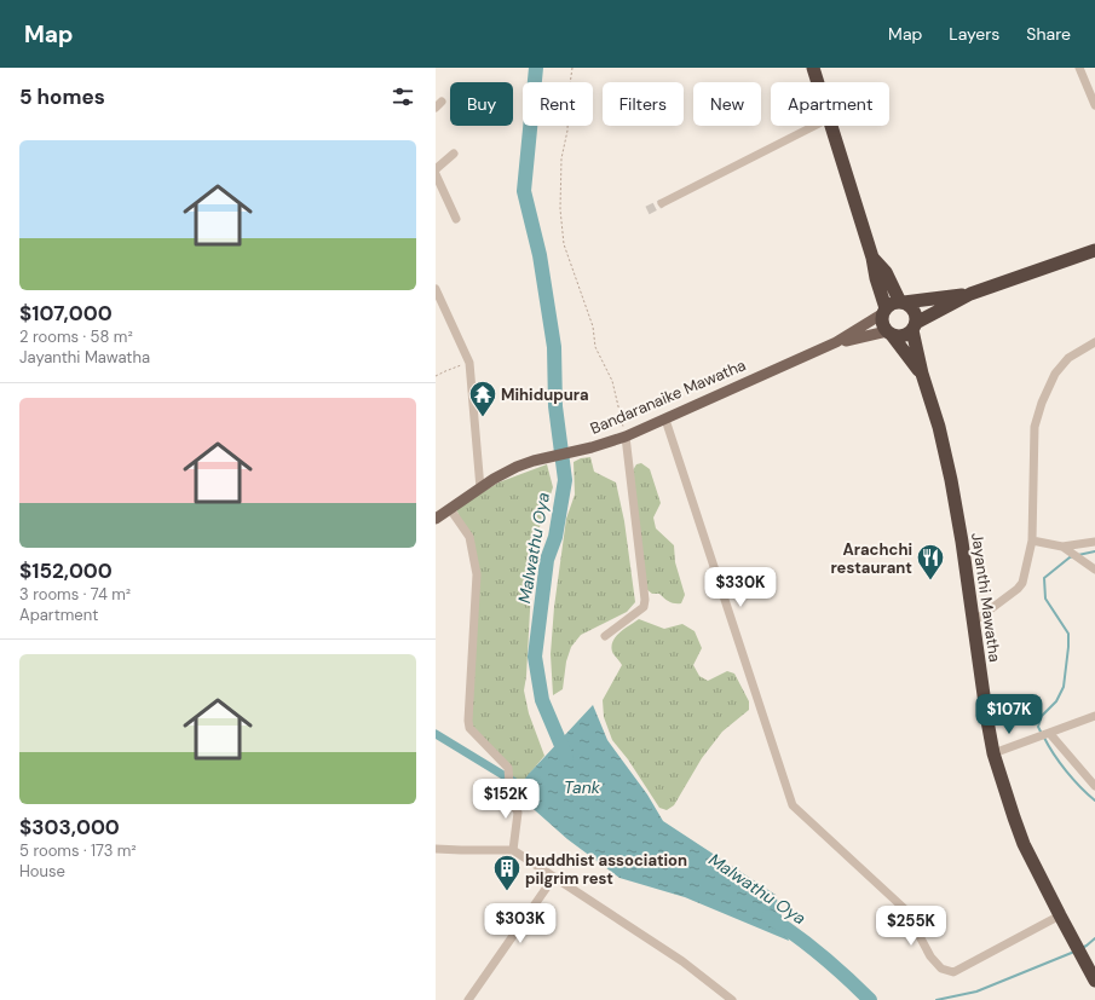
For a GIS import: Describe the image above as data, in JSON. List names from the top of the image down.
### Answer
{
  "streets": {
    "highway": ["Jayanthi Mawatha"],
    "main road": ["Bandaranaike Mawatha"]
  },
  "crossings": [
    ["Bandaranaike Mawatha", "Jayanthi Mawatha"]
  ],
  "water": ["Malwathu Oya", "Tank"],
  "places": {
    "temple": ["Mihidupura"],
    "restaurant": ["Arachchi restaurant"],
    "building": ["buddhist association pilgrim rest"]
  },
  "page": {
    "header": "Map",
    "nav": ["Map", "Layers", "Share"],
    "heading": "5 homes",
    "chip": [
      "Buy",
      "Rent",
      "Filters",
      "New",
      "Apartment"
    ],
    "list": [
      {
        "name": "$107,000",
        "note": "2 rooms · 58 m² · Jayanthi Mawatha"
      },
      {
        "name": "$152,000",
        "note": "3 rooms · 74 m² · Apartment"
      },
      {
        "name": "$303,000",
        "note": "5 rooms · 173 m² · House"
      }
    ],
    "price": [
      "$330K",
      "$107K",
      "$152K",
      "$303K",
      "$255K"
    ]
  }
}
